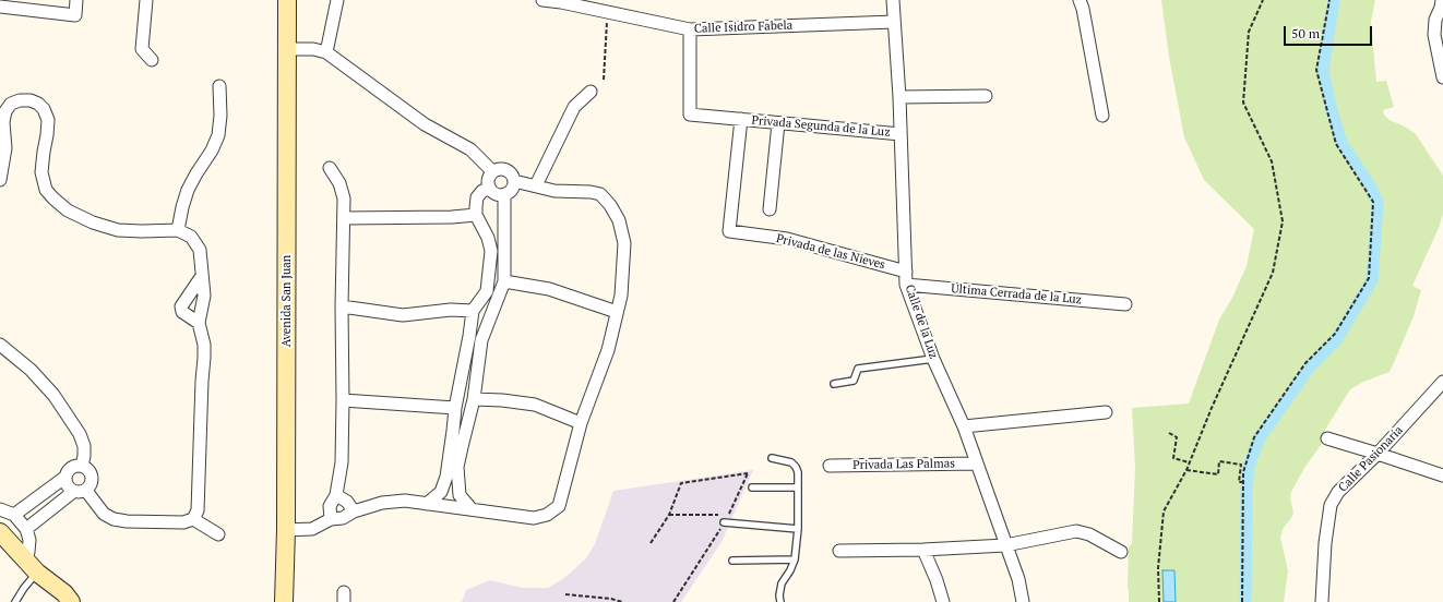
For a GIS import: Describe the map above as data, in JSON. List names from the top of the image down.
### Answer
{
  "streets": {
    "street": [
      "Calle Isidro Fabela",
      "Privada Segunda de la Luz",
      "Privada de las Nieves",
      "Última Cerrada de la Luz",
      "Avenida San Juan",
      "Calle de la Luz",
      "Calle Pasionaria",
      "Privada Las Palmas"
    ]
  },
  "crossings": [
    ["Calle Isidro Fabela", "Privada Segunda de la Luz"],
    ["Calle Isidro Fabela", "Calle de la Luz"],
    ["Privada Segunda de la Luz", "Privada de las Nieves"],
    ["Privada Segunda de la Luz", "Calle de la Luz"],
    ["Privada de las Nieves", "Última Cerrada de la Luz"],
    ["Privada de las Nieves", "Calle de la Luz"],
    ["Última Cerrada de la Luz", "Calle de la Luz"],
    ["Calle de la Luz", "Privada Las Palmas"]
  ],
  "scale_bar": "50 m"
}
